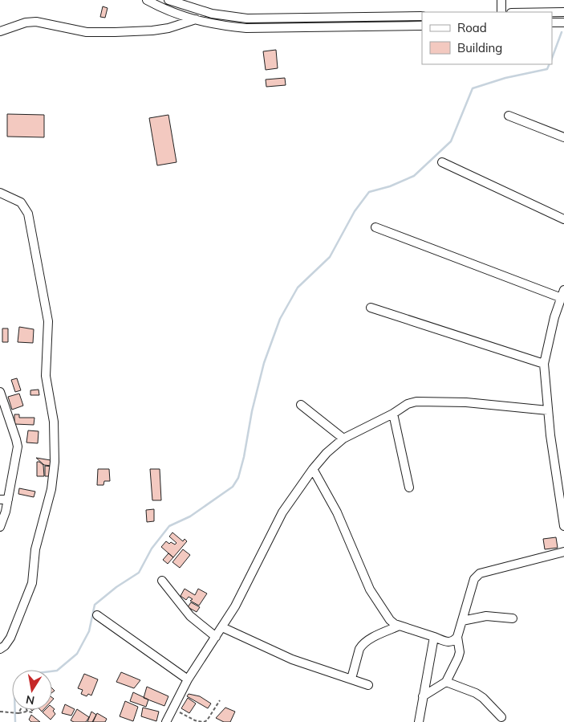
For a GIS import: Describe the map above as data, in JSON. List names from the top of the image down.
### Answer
{
  "legend": ["Road", "Building"],
  "north": "bottom"
}
